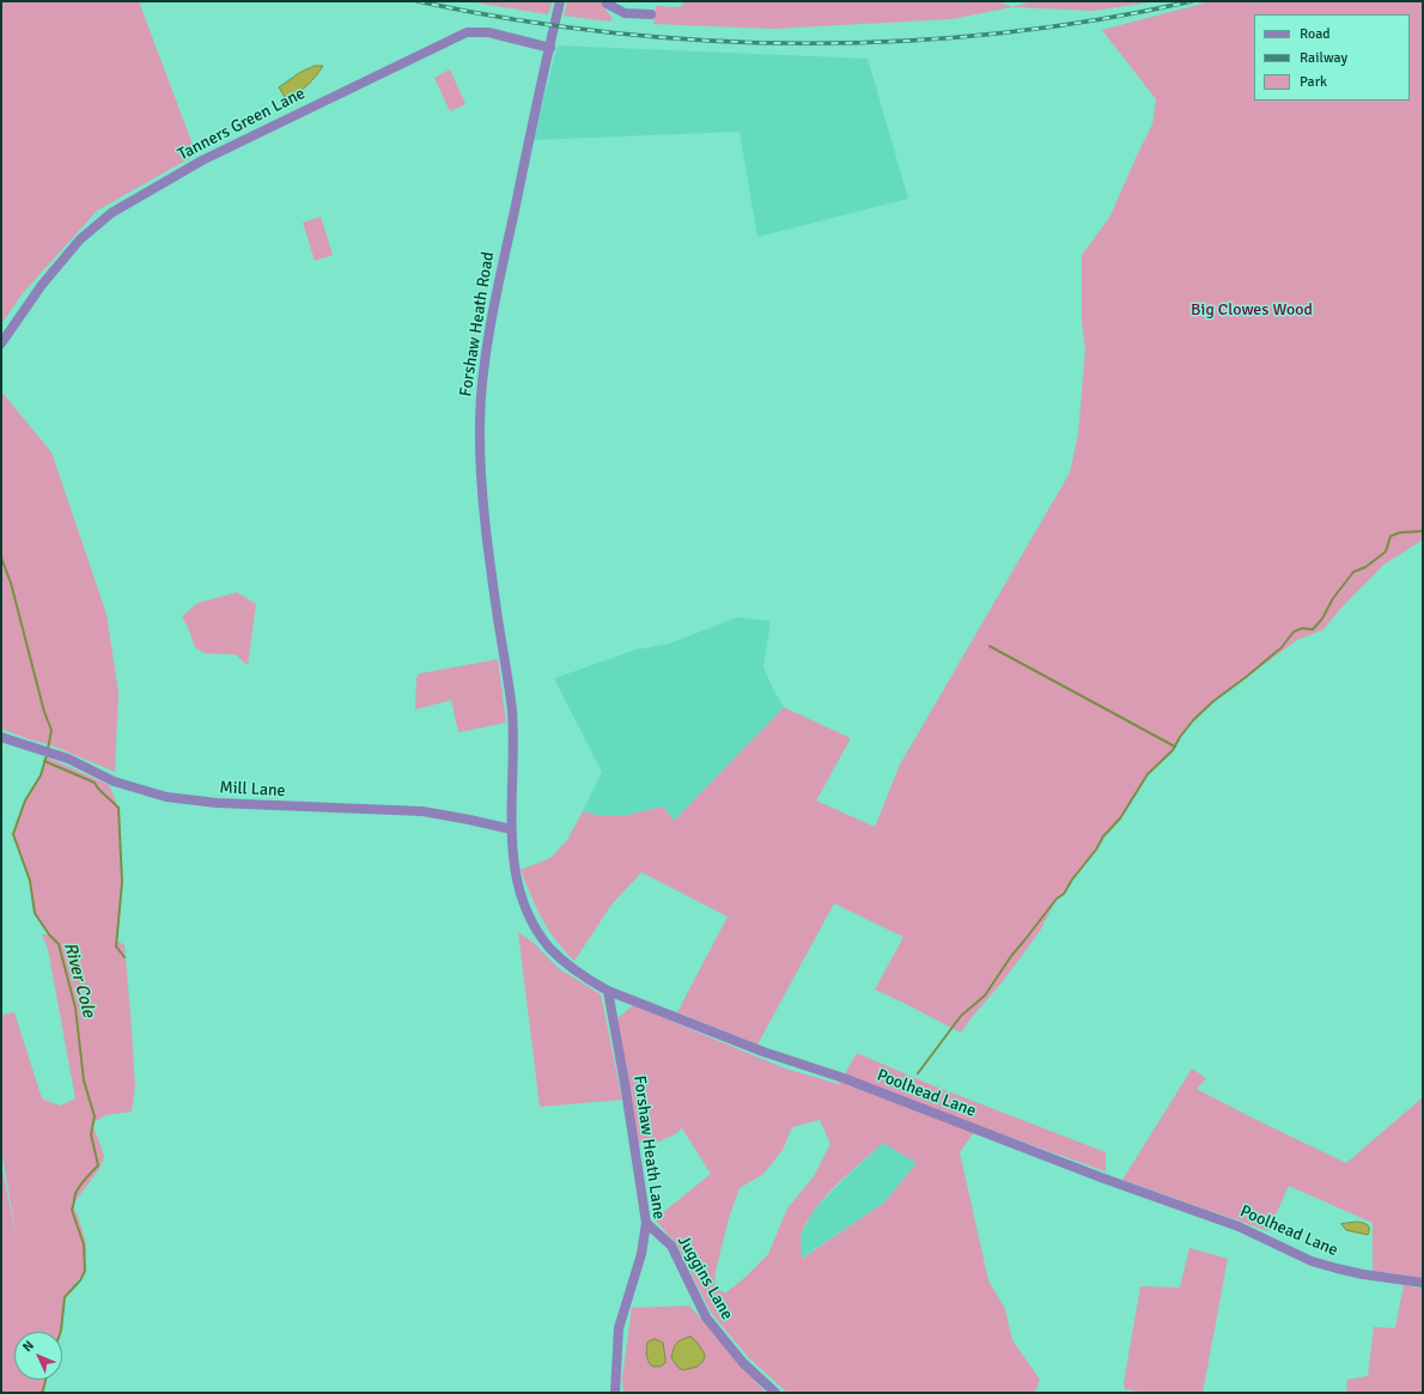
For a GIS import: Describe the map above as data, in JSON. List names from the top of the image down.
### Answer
{
  "streets": {
    "street": [
      "Tanners Green Lane",
      "Forshaw Heath Road",
      "Mill Lane",
      "Poolhead Lane",
      "Forshaw Heath Lane",
      "Juggins Lane"
    ]
  },
  "crossings": [
    ["Tanners Green Lane", "Forshaw Heath Road"],
    ["Forshaw Heath Road", "Mill Lane"],
    ["Forshaw Heath Road", "Poolhead Lane"],
    ["Mill Lane", "Poolhead Lane"],
    ["Poolhead Lane", "Forshaw Heath Lane"],
    ["Forshaw Heath Lane", "Juggins Lane"]
  ],
  "water": ["River Cole"],
  "parks": ["Big Clowes Wood"],
  "legend": ["Road", "Railway", "Park"],
  "north": "top left"
}
